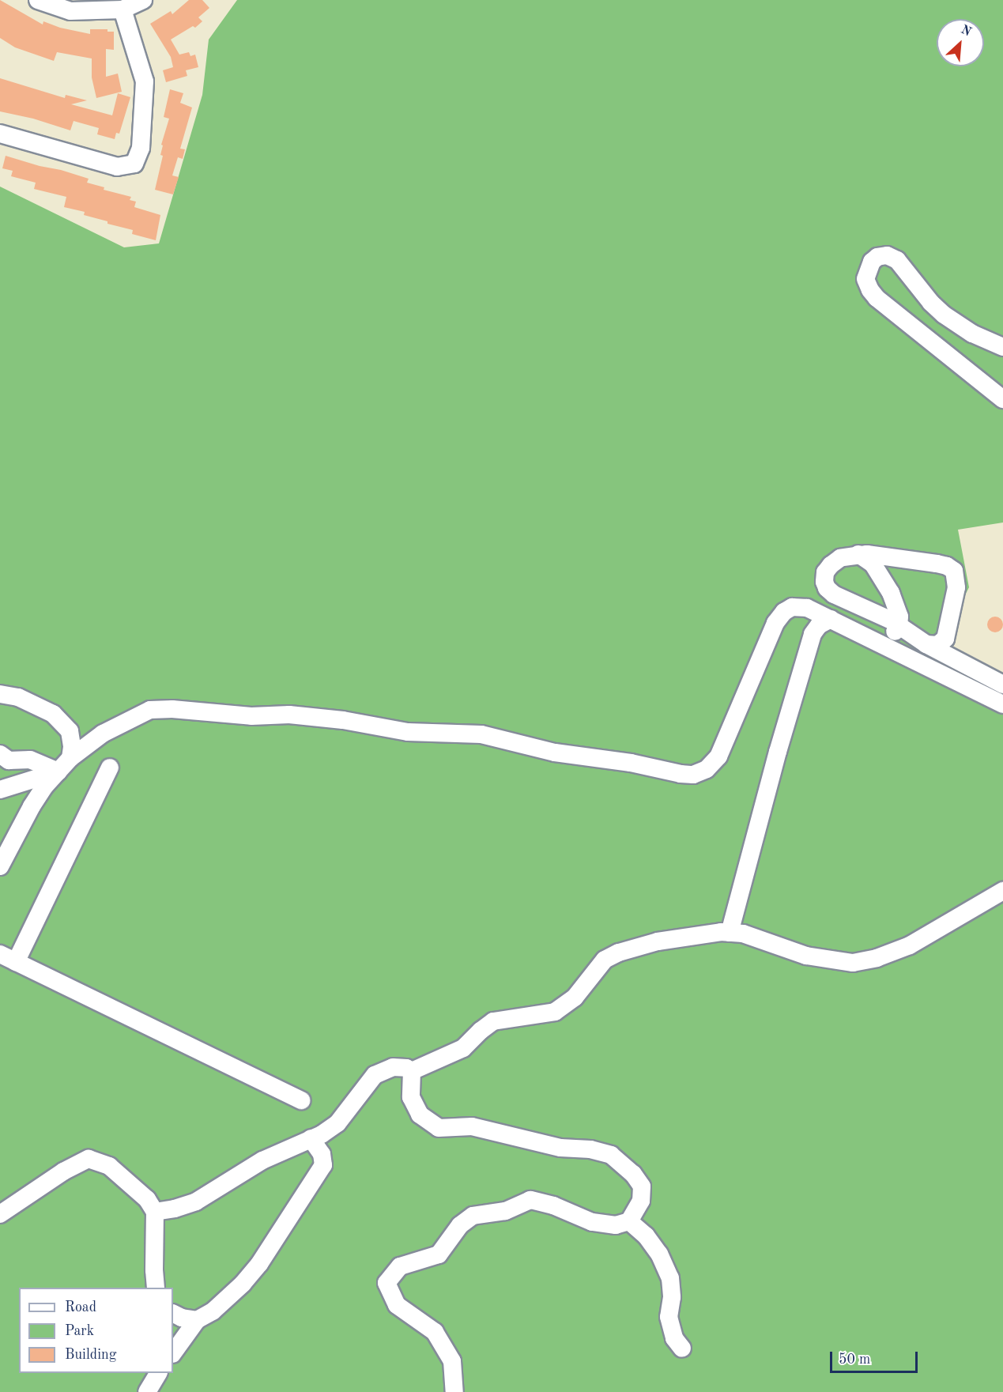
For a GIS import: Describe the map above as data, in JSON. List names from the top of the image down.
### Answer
{
  "legend": ["Road", "Park", "Building"],
  "scale_bar": "50 m",
  "north": "top right"
}
